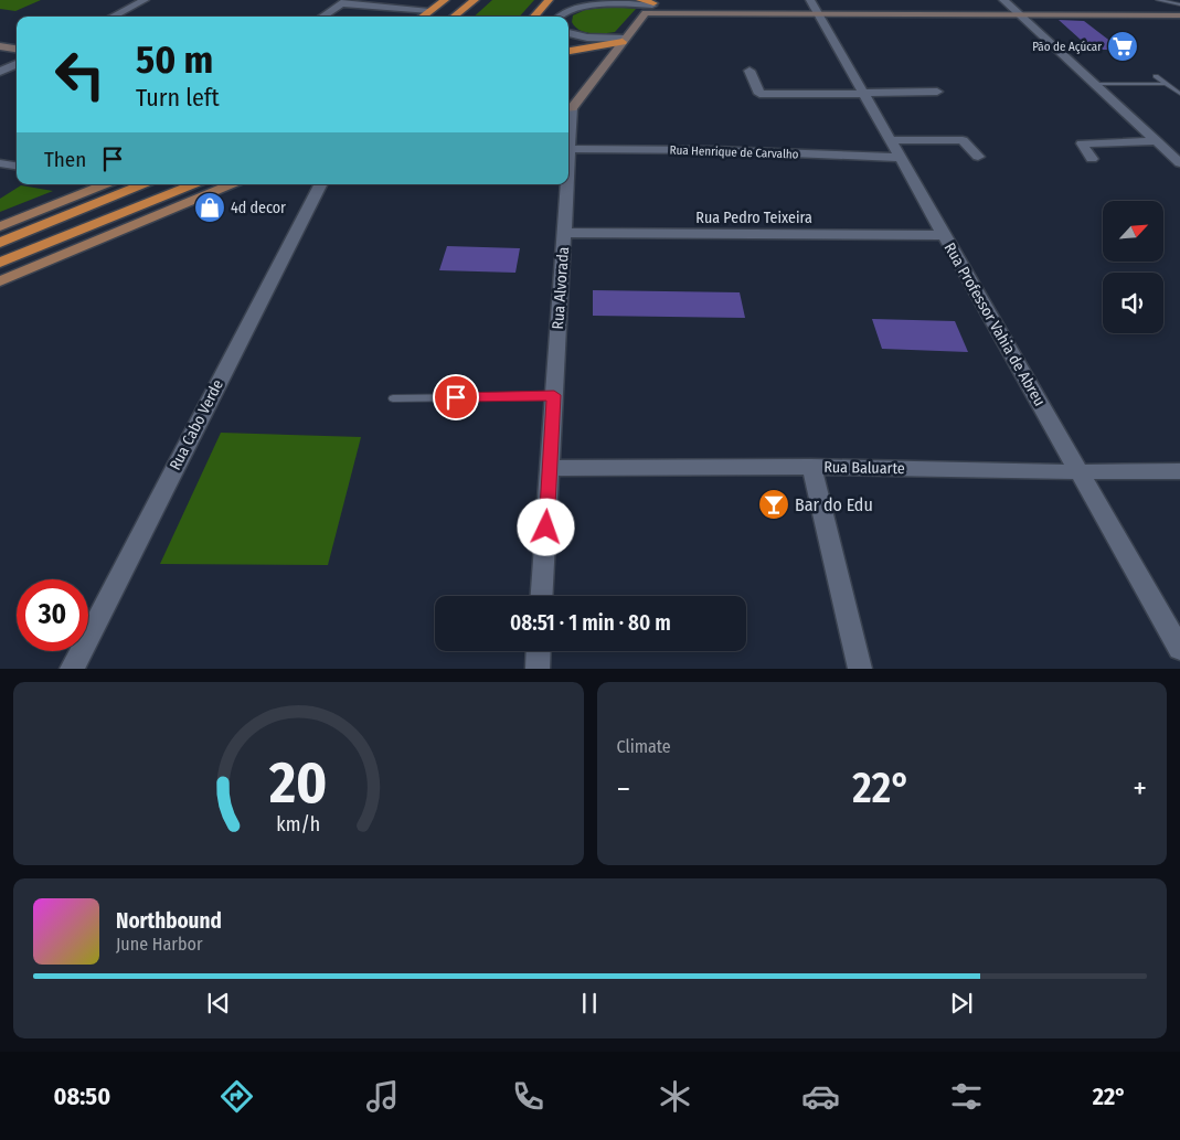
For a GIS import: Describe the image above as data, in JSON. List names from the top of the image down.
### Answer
{
  "streets": {
    "street": [
      "Rua Henrique de Carvalho",
      "Rua Pedro Teixeira",
      "Rua Alvorada",
      "Rua Professor Vahia de Abreu",
      "Rua Cabo Verde",
      "Rua Baluarte"
    ]
  },
  "crossings": [
    ["Rua Henrique de Carvalho", "Rua Professor Vahia de Abreu"],
    ["Rua Pedro Teixeira", "Rua Alvorada"],
    ["Rua Pedro Teixeira", "Rua Professor Vahia de Abreu"],
    ["Rua Alvorada", "Rua Baluarte"],
    ["Rua Professor Vahia de Abreu", "Rua Baluarte"]
  ],
  "places": {
    "supermarket": ["Pão de Açúcar"],
    "shop": ["4d decor"],
    "bar": ["Bar do Edu"]
  },
  "north": "top right",
  "page": {
    "turn": ["50 m", "Turn left"],
    "then": "Then",
    "limit": "30",
    "trip": "08:51 · 1 min · 80 m",
    "tile": "Climate",
    "heat": ["−", "22°", "+"],
    "song": ["Northbound", "June Harbor"],
    "tabs": ["08:50", "22°"],
    "gauge": ["20", "km/h"]
  }
}
